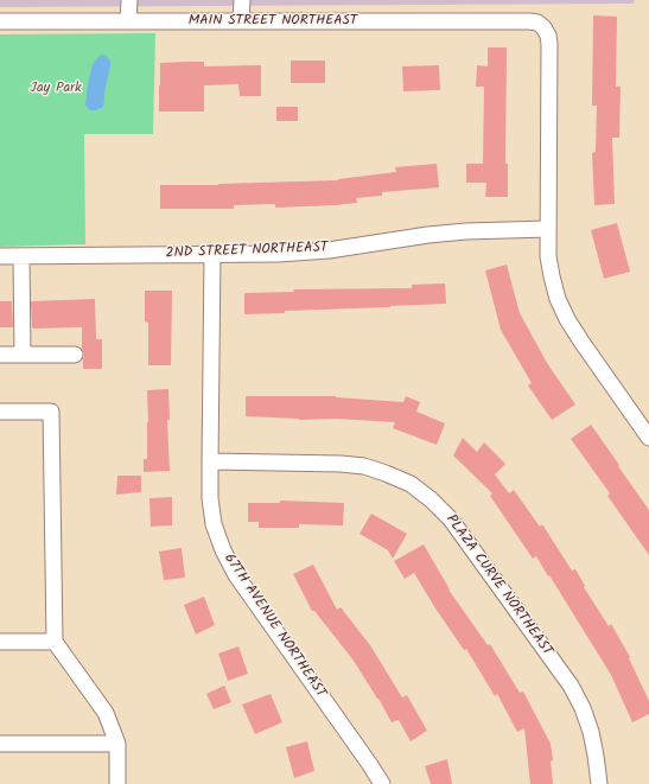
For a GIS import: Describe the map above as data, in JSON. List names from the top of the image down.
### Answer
{
  "streets": {
    "street": [
      "MAIN STREET NORTHEAST",
      "2ND STREET NORTHEAST",
      "PLAZA CURVE NORTHEAST",
      "67TH AVENUE NORTHEAST"
    ]
  },
  "crossings": [
    ["MAIN STREET NORTHEAST", "2ND STREET NORTHEAST"],
    ["2ND STREET NORTHEAST", "67TH AVENUE NORTHEAST"],
    ["PLAZA CURVE NORTHEAST", "67TH AVENUE NORTHEAST"]
  ],
  "parks": ["Jay Park"]
}
